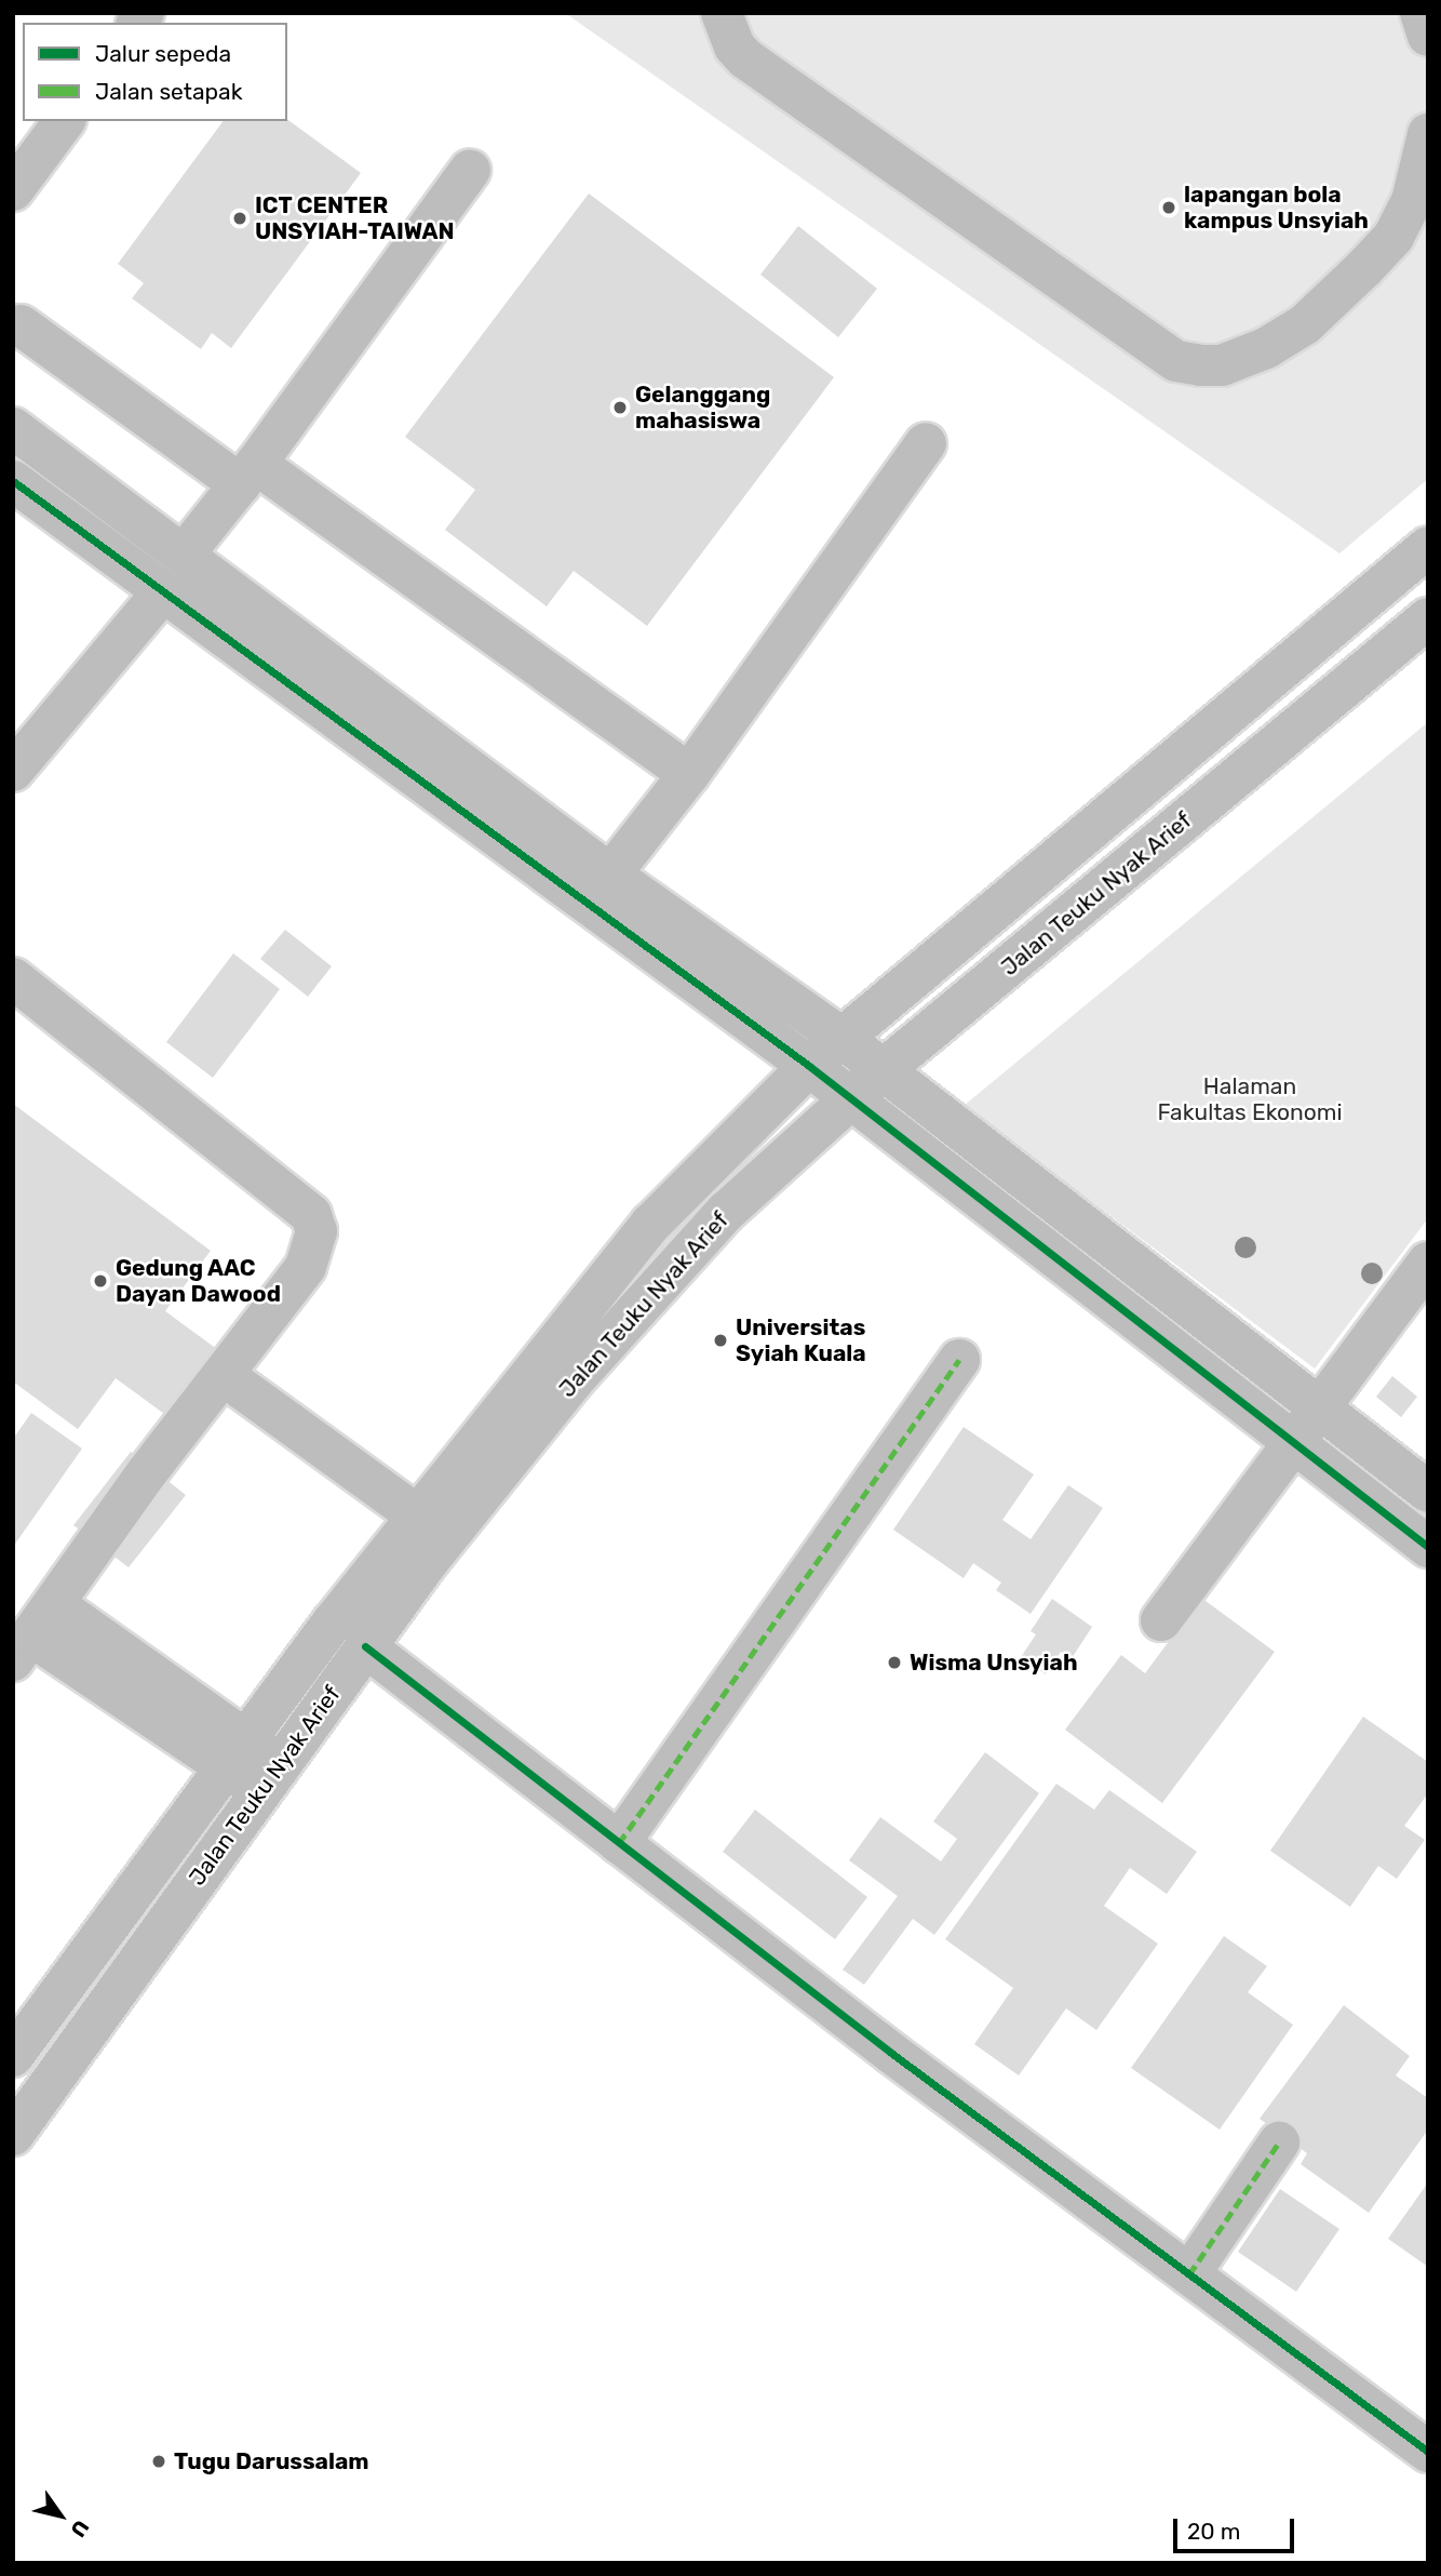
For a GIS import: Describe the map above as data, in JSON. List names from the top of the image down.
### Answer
{
  "streets": {
    "street": ["Jalan Teuku Nyak Arief"]
  },
  "parks": ["Halaman Fakultas Ekonomi"],
  "places": [
    "lapangan bola kampus Unsyiah",
    "ICT CENTER UNSYIAH-TAIWAN",
    "Gelanggang mahasiswa",
    "Gedung AAC Dayan Dawood",
    "Universitas Syiah Kuala",
    "Wisma Unsyiah",
    "Tugu Darussalam"
  ],
  "legend": ["Jalur sepeda", "Jalan setapak"],
  "scale_bar": "20 m",
  "north": "bottom right"
}
